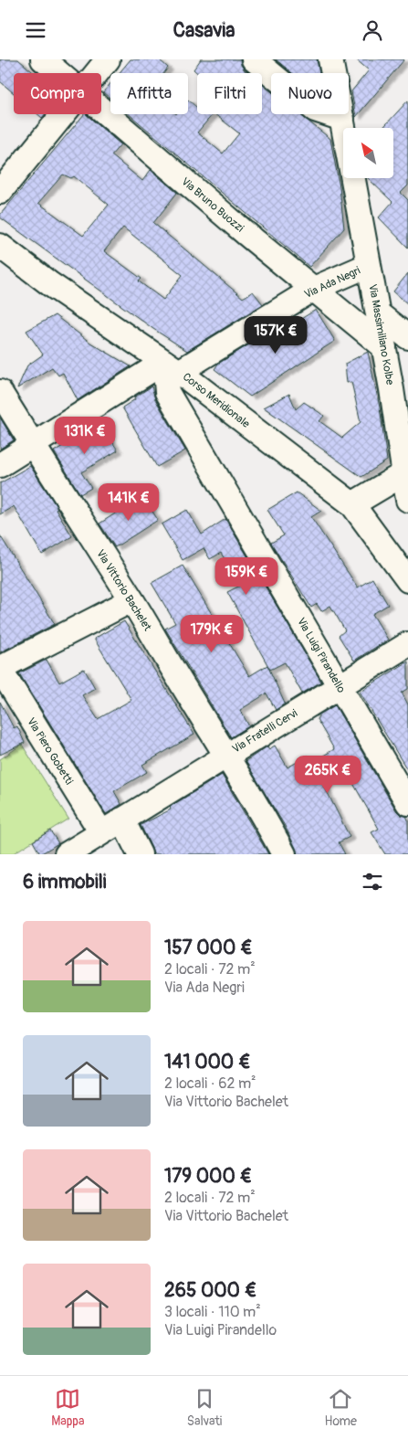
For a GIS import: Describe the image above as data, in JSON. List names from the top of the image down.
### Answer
{
  "streets": {
    "street": [
      "Via Bruno Buozzi",
      "Via Ada Negri",
      "Via Massimiliano Kolbe",
      "Corso Meridionale",
      "Via Vittorio Bachelet",
      "Via Luigi Pirandello",
      "Via Fratelli Cervi",
      "Via Piero Gobetti"
    ]
  },
  "crossings": [
    ["Via Bruno Buozzi", "Via Ada Negri"],
    ["Via Bruno Buozzi", "Via Massimiliano Kolbe"],
    ["Via Ada Negri", "Via Massimiliano Kolbe"],
    ["Via Ada Negri", "Corso Meridionale"],
    ["Via Ada Negri", "Via Vittorio Bachelet"],
    ["Via Ada Negri", "Via Luigi Pirandello"],
    ["Corso Meridionale", "Via Luigi Pirandello"],
    ["Via Vittorio Bachelet", "Via Fratelli Cervi"],
    ["Via Vittorio Bachelet", "Via Piero Gobetti"],
    ["Via Luigi Pirandello", "Via Fratelli Cervi"],
    ["Via Fratelli Cervi", "Via Piero Gobetti"]
  ],
  "north": "top left",
  "page": {
    "header": "Casavia",
    "chip": [
      "Compra",
      "Affitta",
      "Filtri",
      "Nuovo"
    ],
    "price": [
      "157K €",
      "131K €",
      "141K €",
      "159K €",
      "179K €",
      "265K €"
    ],
    "heading": "6 immobili",
    "list": [
      {
        "name": "157 000 €",
        "note": "2 locali · 72 m² · Via Ada Negri"
      },
      {
        "name": "141 000 €",
        "note": "2 locali · 62 m² · Via Vittorio Bachelet"
      },
      {
        "name": "179 000 €",
        "note": "2 locali · 72 m² · Via Vittorio Bachelet"
      },
      {
        "name": "265 000 €",
        "note": "3 locali · 110 m² · Via Luigi Pirandello"
      }
    ],
    "tabs": ["Mappa", "Salvati", "Home"]
  }
}
